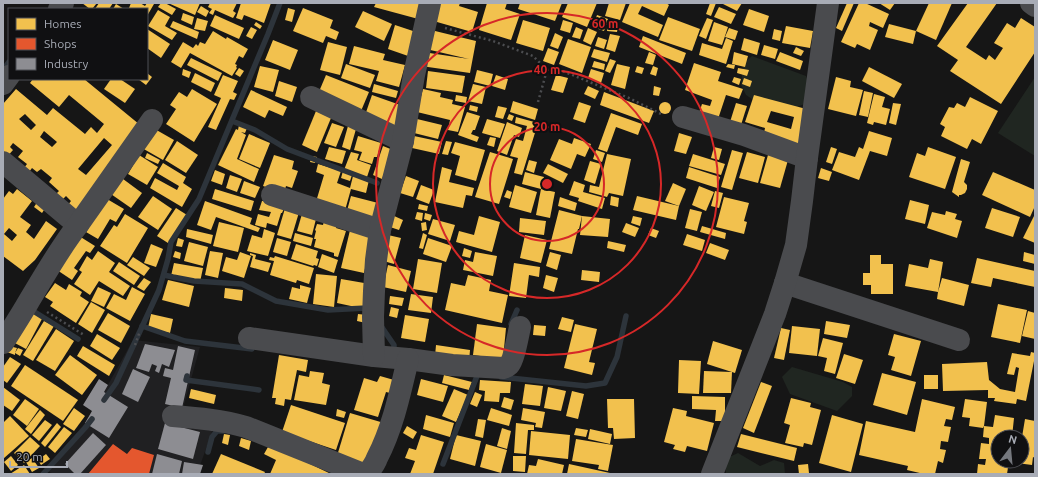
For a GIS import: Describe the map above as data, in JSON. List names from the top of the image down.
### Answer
{
  "legend": ["Homes", "Shops", "Industry"],
  "scale_bar": "20 m",
  "north": "top",
  "rings": ["60 m", "40 m", "20 m"]
}
